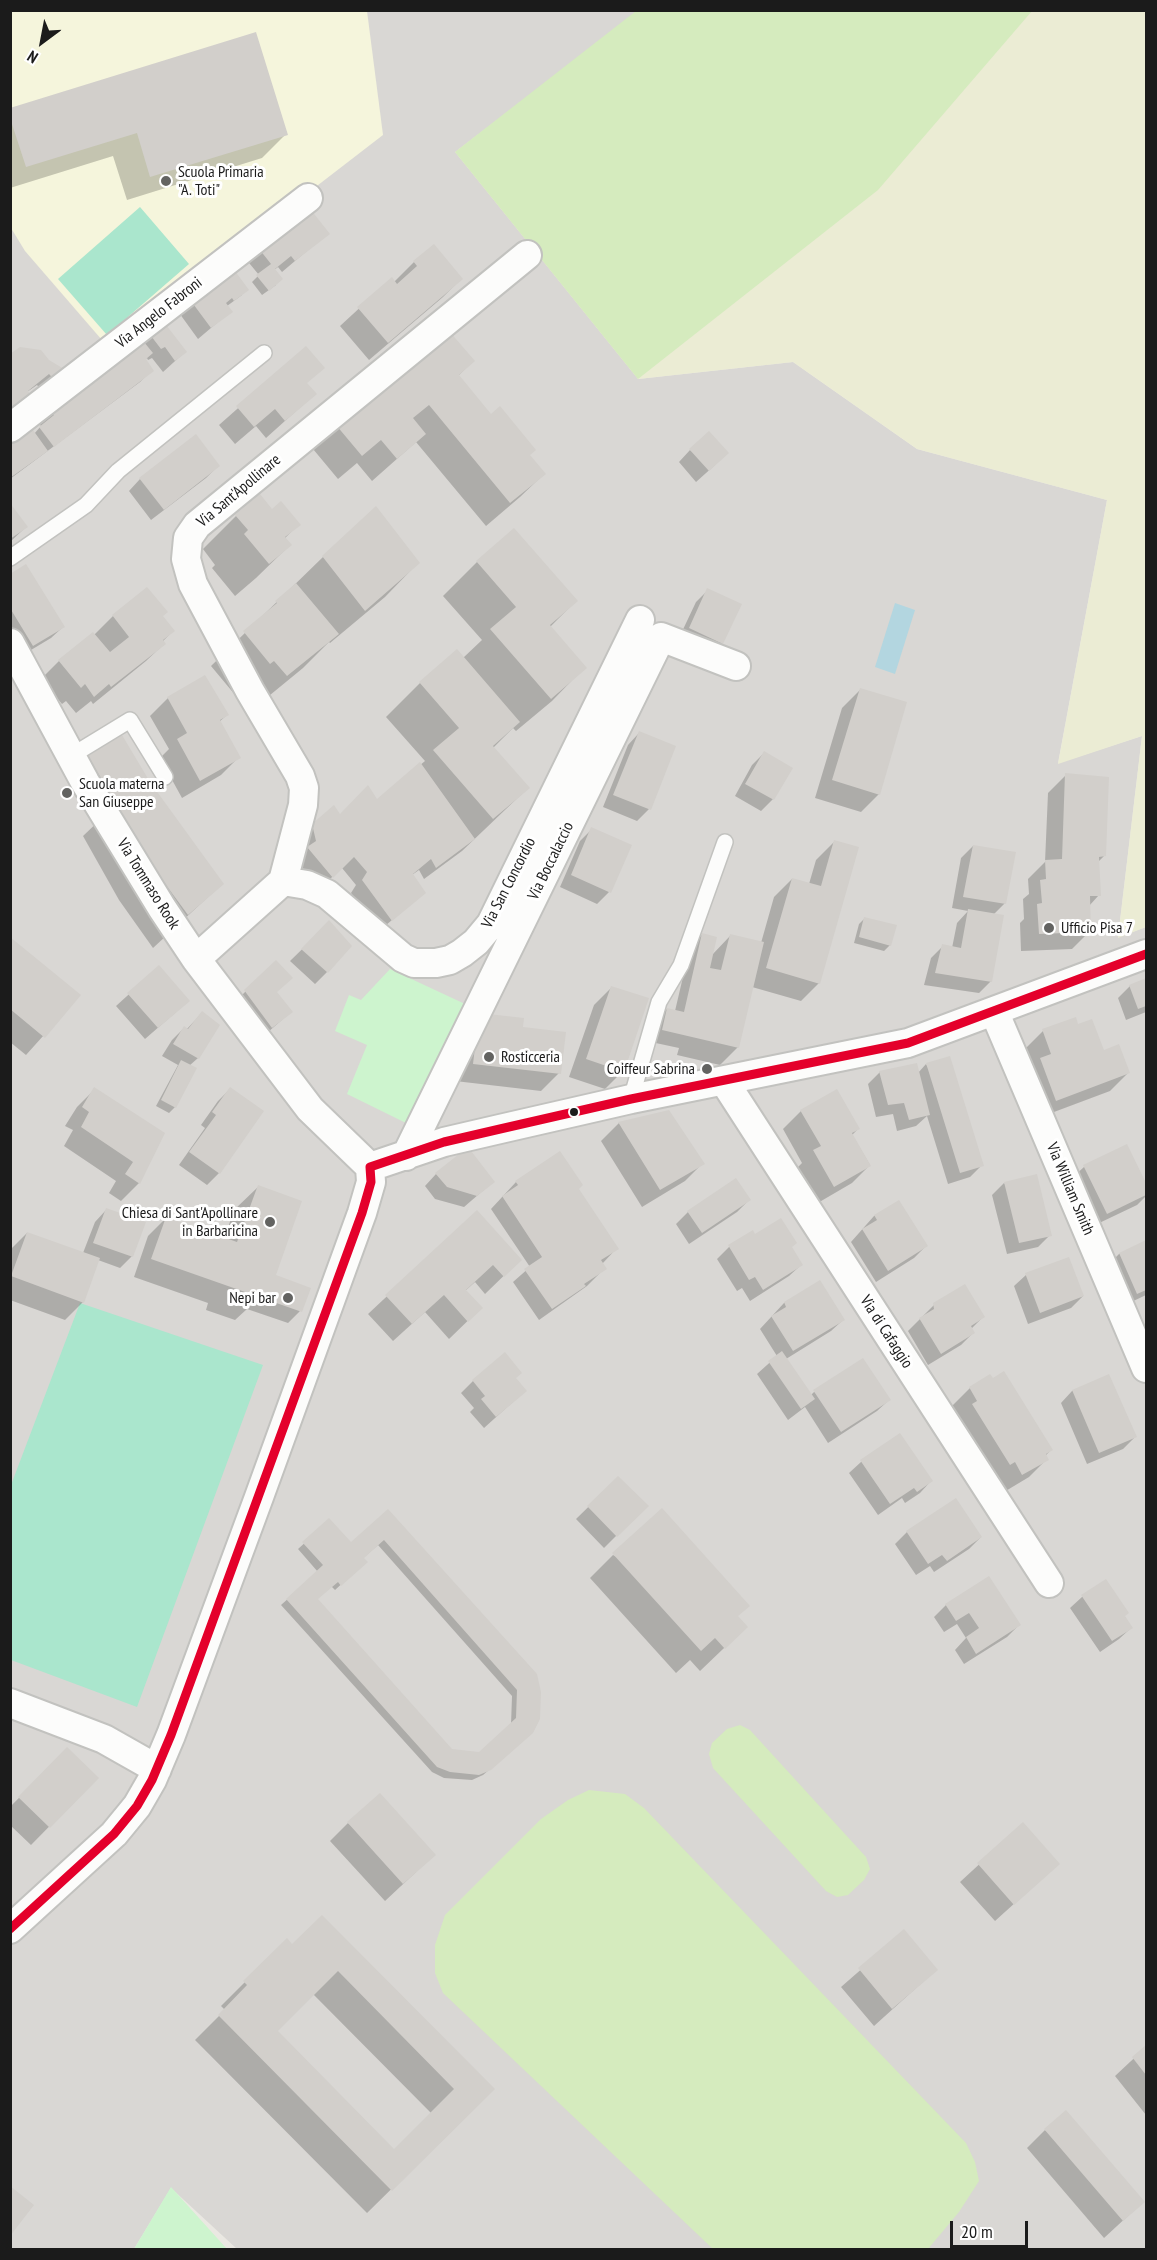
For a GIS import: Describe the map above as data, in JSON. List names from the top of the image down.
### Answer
{
  "streets": {
    "street": [
      "Via Angelo Fabroni",
      "Via Sant'Apollinare",
      "Via Boccalaccio",
      "Via San Concordio",
      "Via Tommaso Rook",
      "Via William Smith",
      "Via di Cafaggio"
    ]
  },
  "crossings": [
    ["Via Sant'Apollinare", "Via San Concordio"]
  ],
  "places": [
    "Scuola Primaria \"A. Toti\"",
    "Scuola materna San Giuseppe",
    "Ufficio Pisa 7",
    "Rosticceria",
    "Coiffeur Sabrina",
    "Chiesa di Sant'Apollinare in Barbaricina",
    "Nepi bar"
  ],
  "scale_bar": "20 m",
  "north": "bottom left"
}
